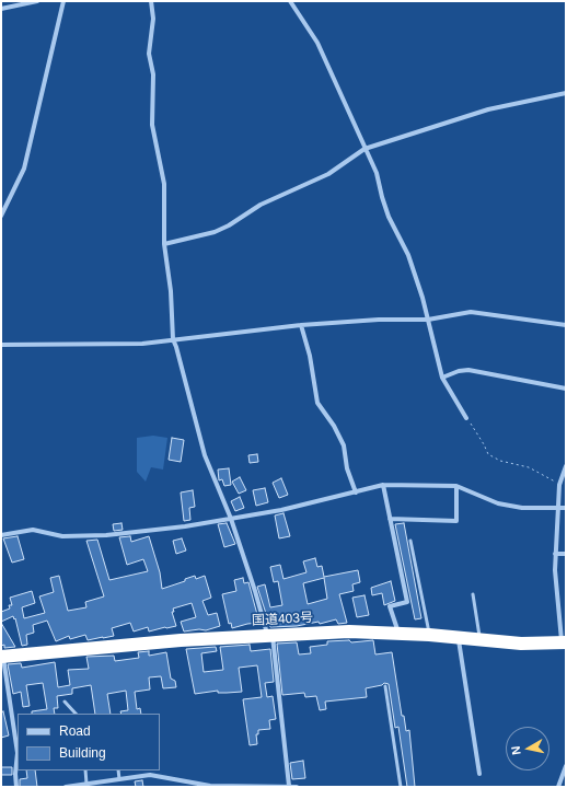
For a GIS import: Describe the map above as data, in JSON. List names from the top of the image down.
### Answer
{
  "streets": {
    "highway": ["国道403号"]
  },
  "legend": ["Road", "Building"],
  "north": "left"
}
